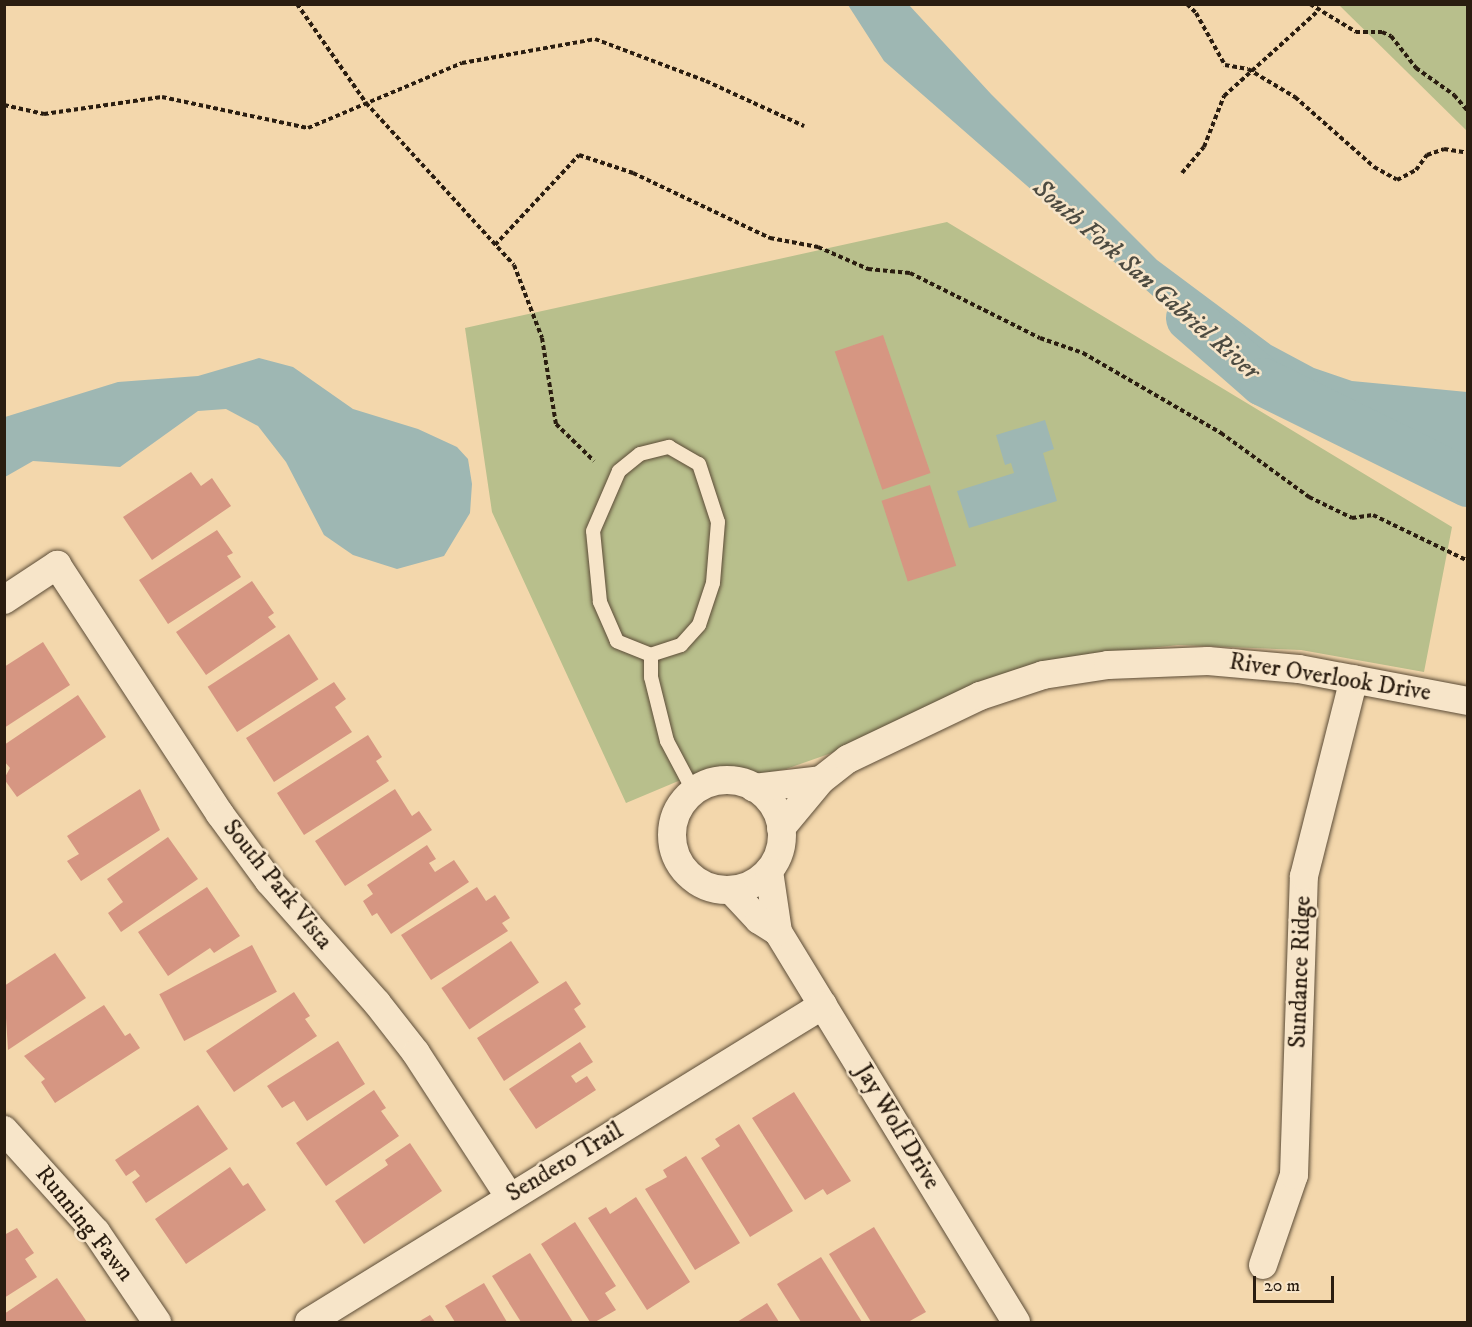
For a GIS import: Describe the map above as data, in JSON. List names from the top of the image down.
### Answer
{
  "streets": {
    "street": [
      "River Overlook Drive",
      "South Park Vista",
      "Sundance Ridge",
      "Jay Wolf Drive",
      "Sendero Trail",
      "Running Fawn"
    ]
  },
  "crossings": [
    ["River Overlook Drive", "Sundance Ridge"],
    ["River Overlook Drive", "Jay Wolf Drive"],
    ["South Park Vista", "Sendero Trail"],
    ["Jay Wolf Drive", "Sendero Trail"]
  ],
  "water": ["South Fork San Gabriel River"],
  "scale_bar": "20 m"
}
